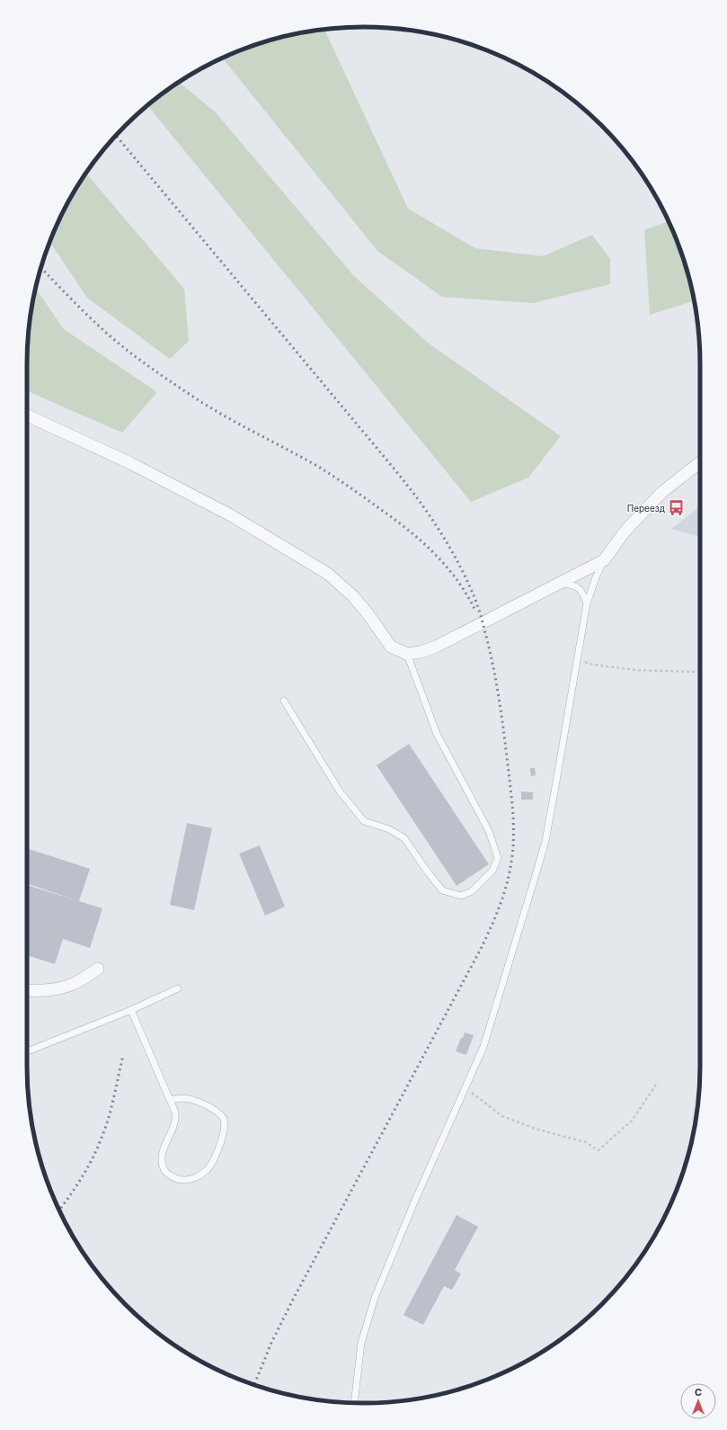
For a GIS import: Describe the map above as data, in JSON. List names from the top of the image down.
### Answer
{
  "places": {
    "bus stop": ["Переезд"]
  },
  "north": "top"
}
